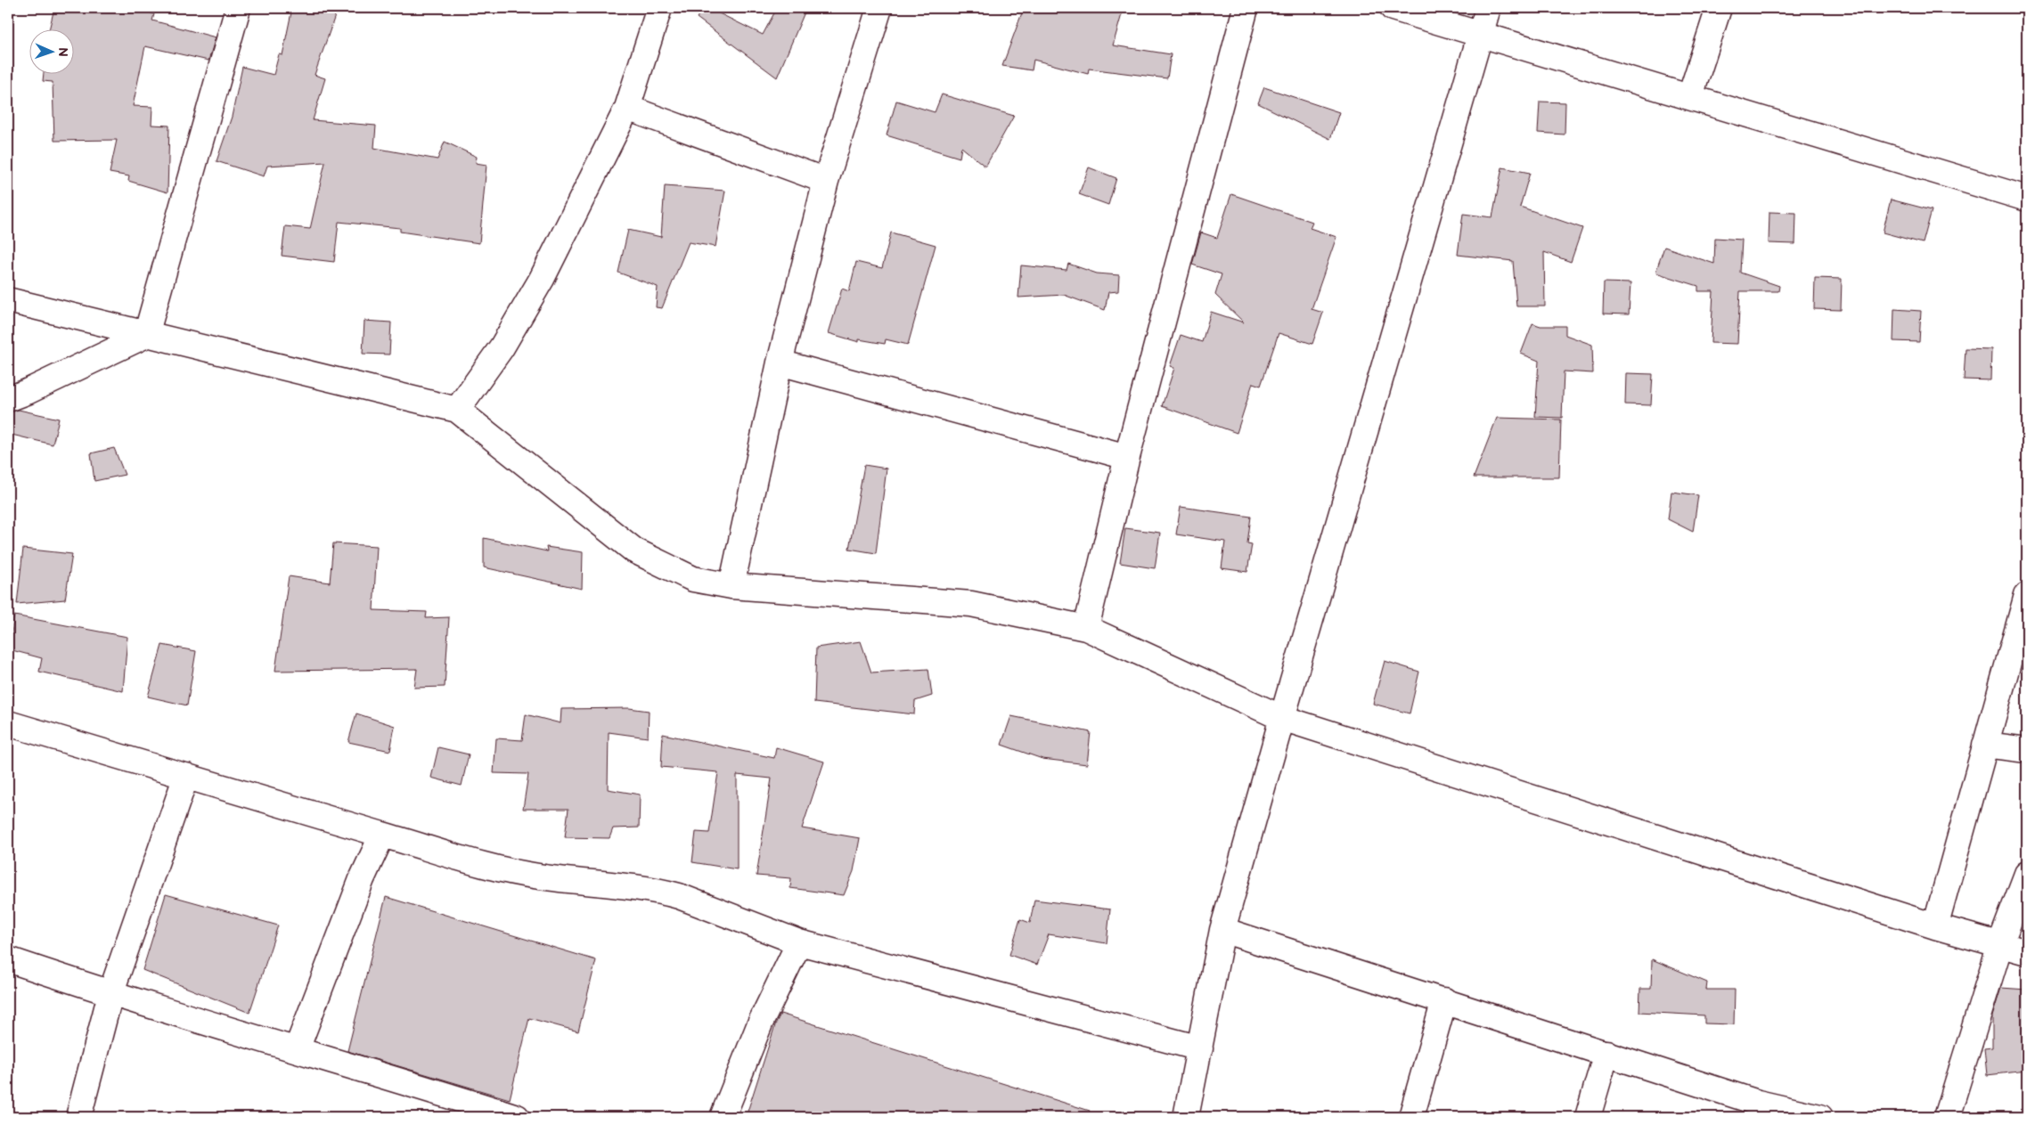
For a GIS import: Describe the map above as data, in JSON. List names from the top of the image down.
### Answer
{
  "north": "right"
}
